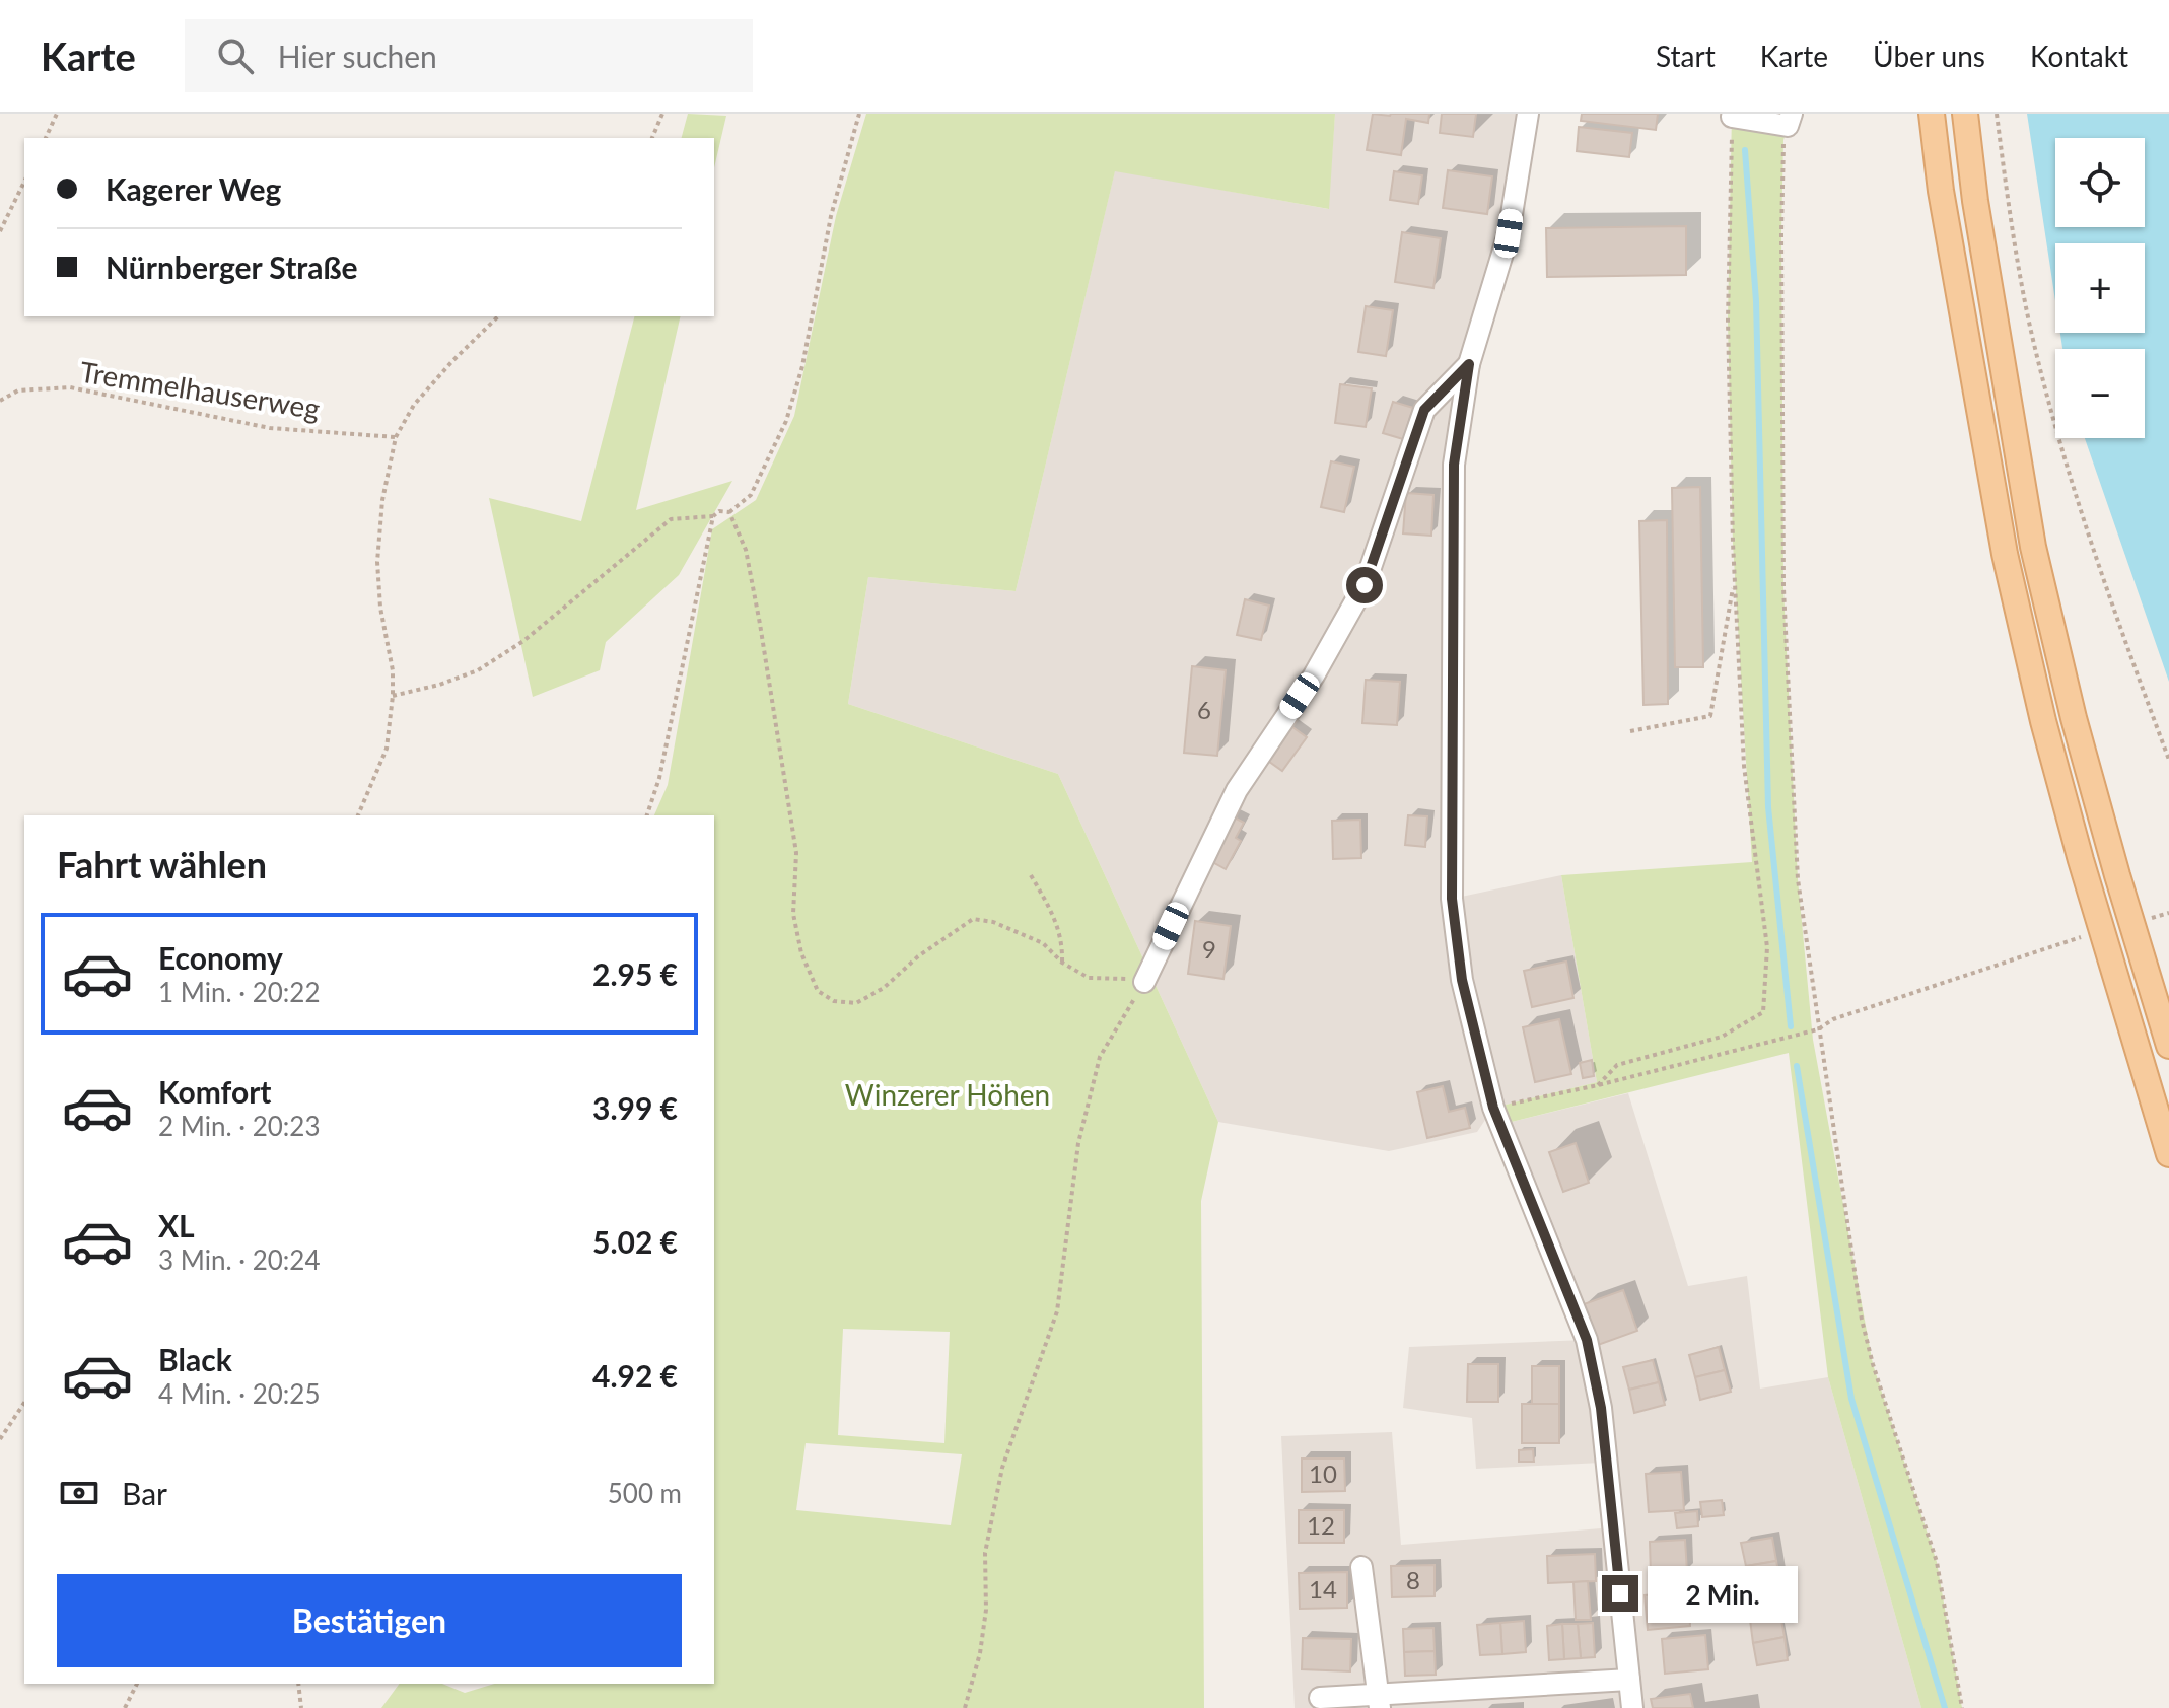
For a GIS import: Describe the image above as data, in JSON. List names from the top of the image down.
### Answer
{
  "streets": {
    "path": ["Tremmelhauserweg"]
  },
  "parks": ["Winzerer Höhen"],
  "house_numbers": [
    "6",
    "9",
    "10",
    "12",
    "8",
    "14"
  ],
  "page": {
    "header": "Karte",
    "search": "Hier suchen",
    "nav": [
      "Start",
      "Karte",
      "Über uns",
      "Kontakt"
    ],
    "map_buttons": ["+", "−"],
    "banner": ["Kagerer Weg", "Nürnberger Straße"],
    "heading": "Fahrt wählen",
    "list": [
      {
        "name": "Economy",
        "note": "1 Min. · 20:22",
        "value": "2.95 €"
      },
      {
        "name": "Komfort",
        "note": "2 Min. · 20:23",
        "value": "3.99 €"
      },
      {
        "name": "XL",
        "note": "3 Min. · 20:24",
        "value": "5.02 €"
      },
      {
        "name": "Black",
        "note": "4 Min. · 20:25",
        "value": "4.92 €"
      }
    ],
    "pay": ["Bar", "500 m"],
    "buttons": "Bestätigen",
    "bubble": "2 Min."
  }
}
